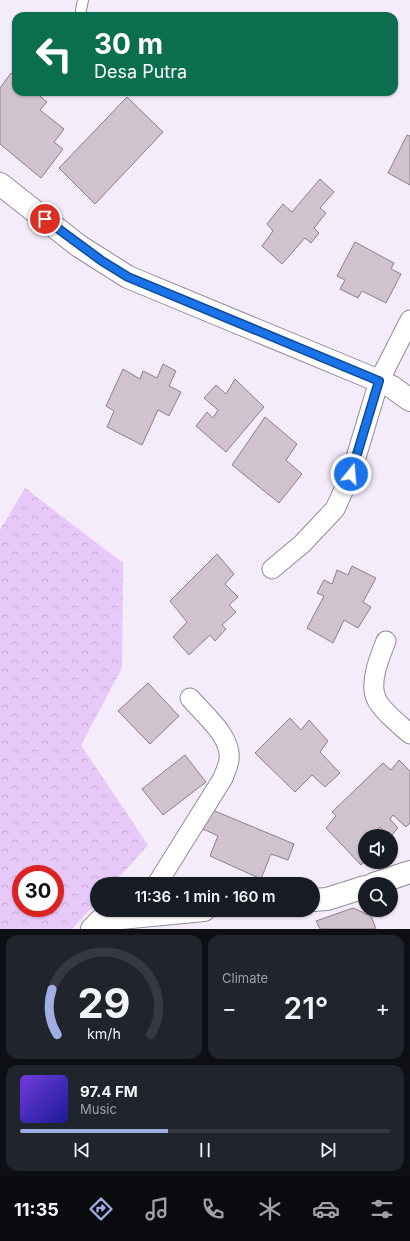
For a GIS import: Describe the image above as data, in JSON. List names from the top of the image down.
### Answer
{
  "page": {
    "turn": ["30 m", "Desa Putra"],
    "limit": "30",
    "trip": "11:36 · 1 min · 160 m",
    "tile": "Climate",
    "heat": ["−", "21°", "+"],
    "song": ["97.4 FM", "Music"],
    "tabs": "11:35",
    "gauge": ["29", "km/h"]
  }
}
